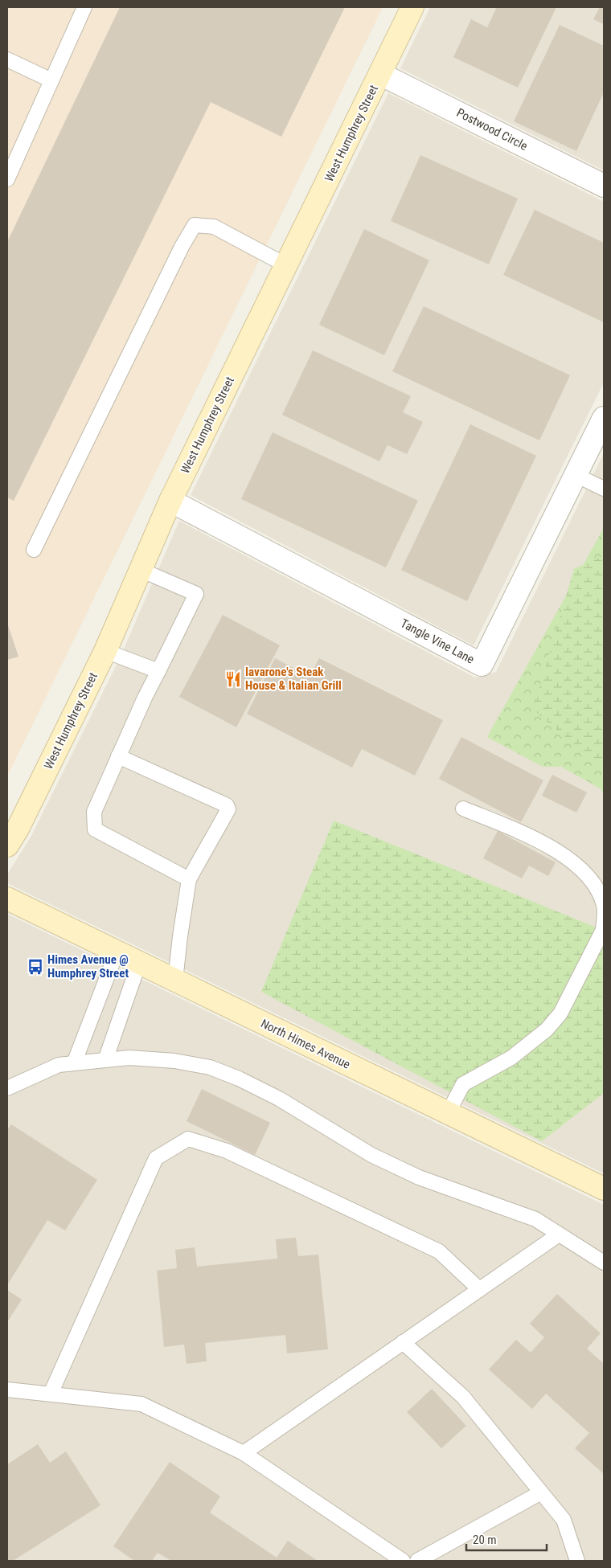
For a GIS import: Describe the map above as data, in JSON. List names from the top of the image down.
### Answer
{
  "streets": {
    "street": [
      "Postwood Circle",
      "West Humphrey Street",
      "Tangle Vine Lane",
      "North Himes Avenue"
    ]
  },
  "crossings": [
    ["Postwood Circle", "West Humphrey Street"],
    ["West Humphrey Street", "Tangle Vine Lane"]
  ],
  "places": {
    "restaurant": ["Iavarone's Steak House & Italian Grill"],
    "bus stop": ["Himes Avenue @ Humphrey Street"]
  },
  "scale_bar": "20 m"
}
